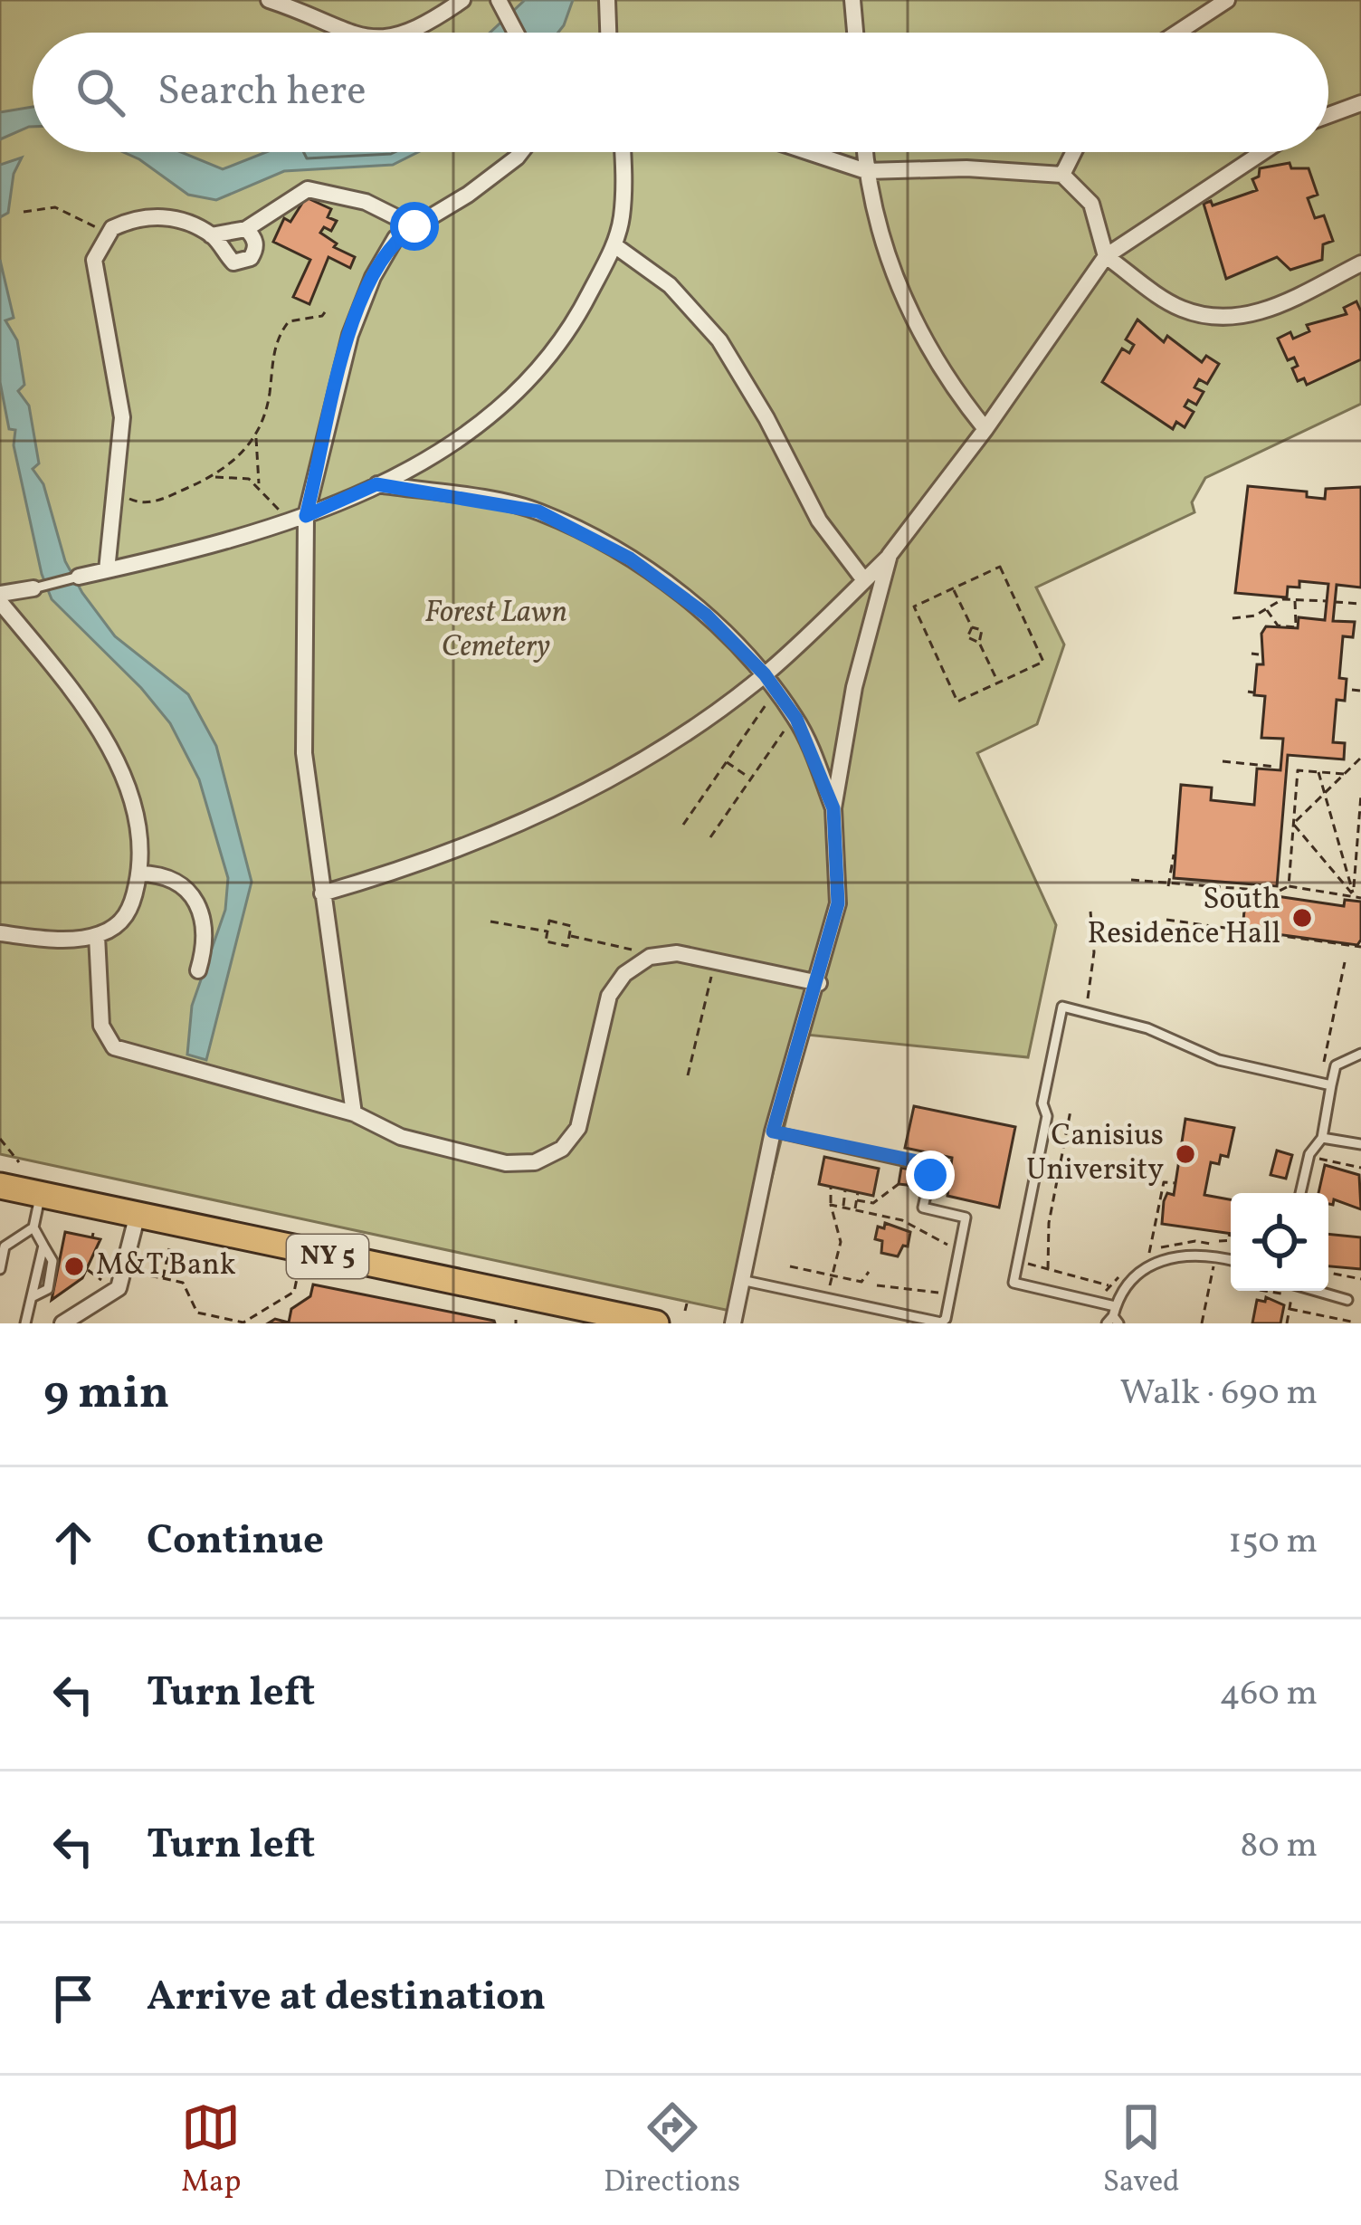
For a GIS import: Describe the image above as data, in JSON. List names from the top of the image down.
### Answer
{
  "streets": {
    "main road": ["NY 5"]
  },
  "parks": ["Forest Lawn Cemetery"],
  "places": ["South Residence Hall", "Canisius University", "M&T Bank"],
  "page": {
    "search": "Search here",
    "heading": ["9 min", "Walk · 690 m"],
    "list": [
      ["Continue", "150 m"],
      ["Turn left", "460 m"],
      ["Turn left", "80 m"],
      "Arrive at destination"
    ],
    "nav": ["Map", "Directions", "Saved"]
  }
}
